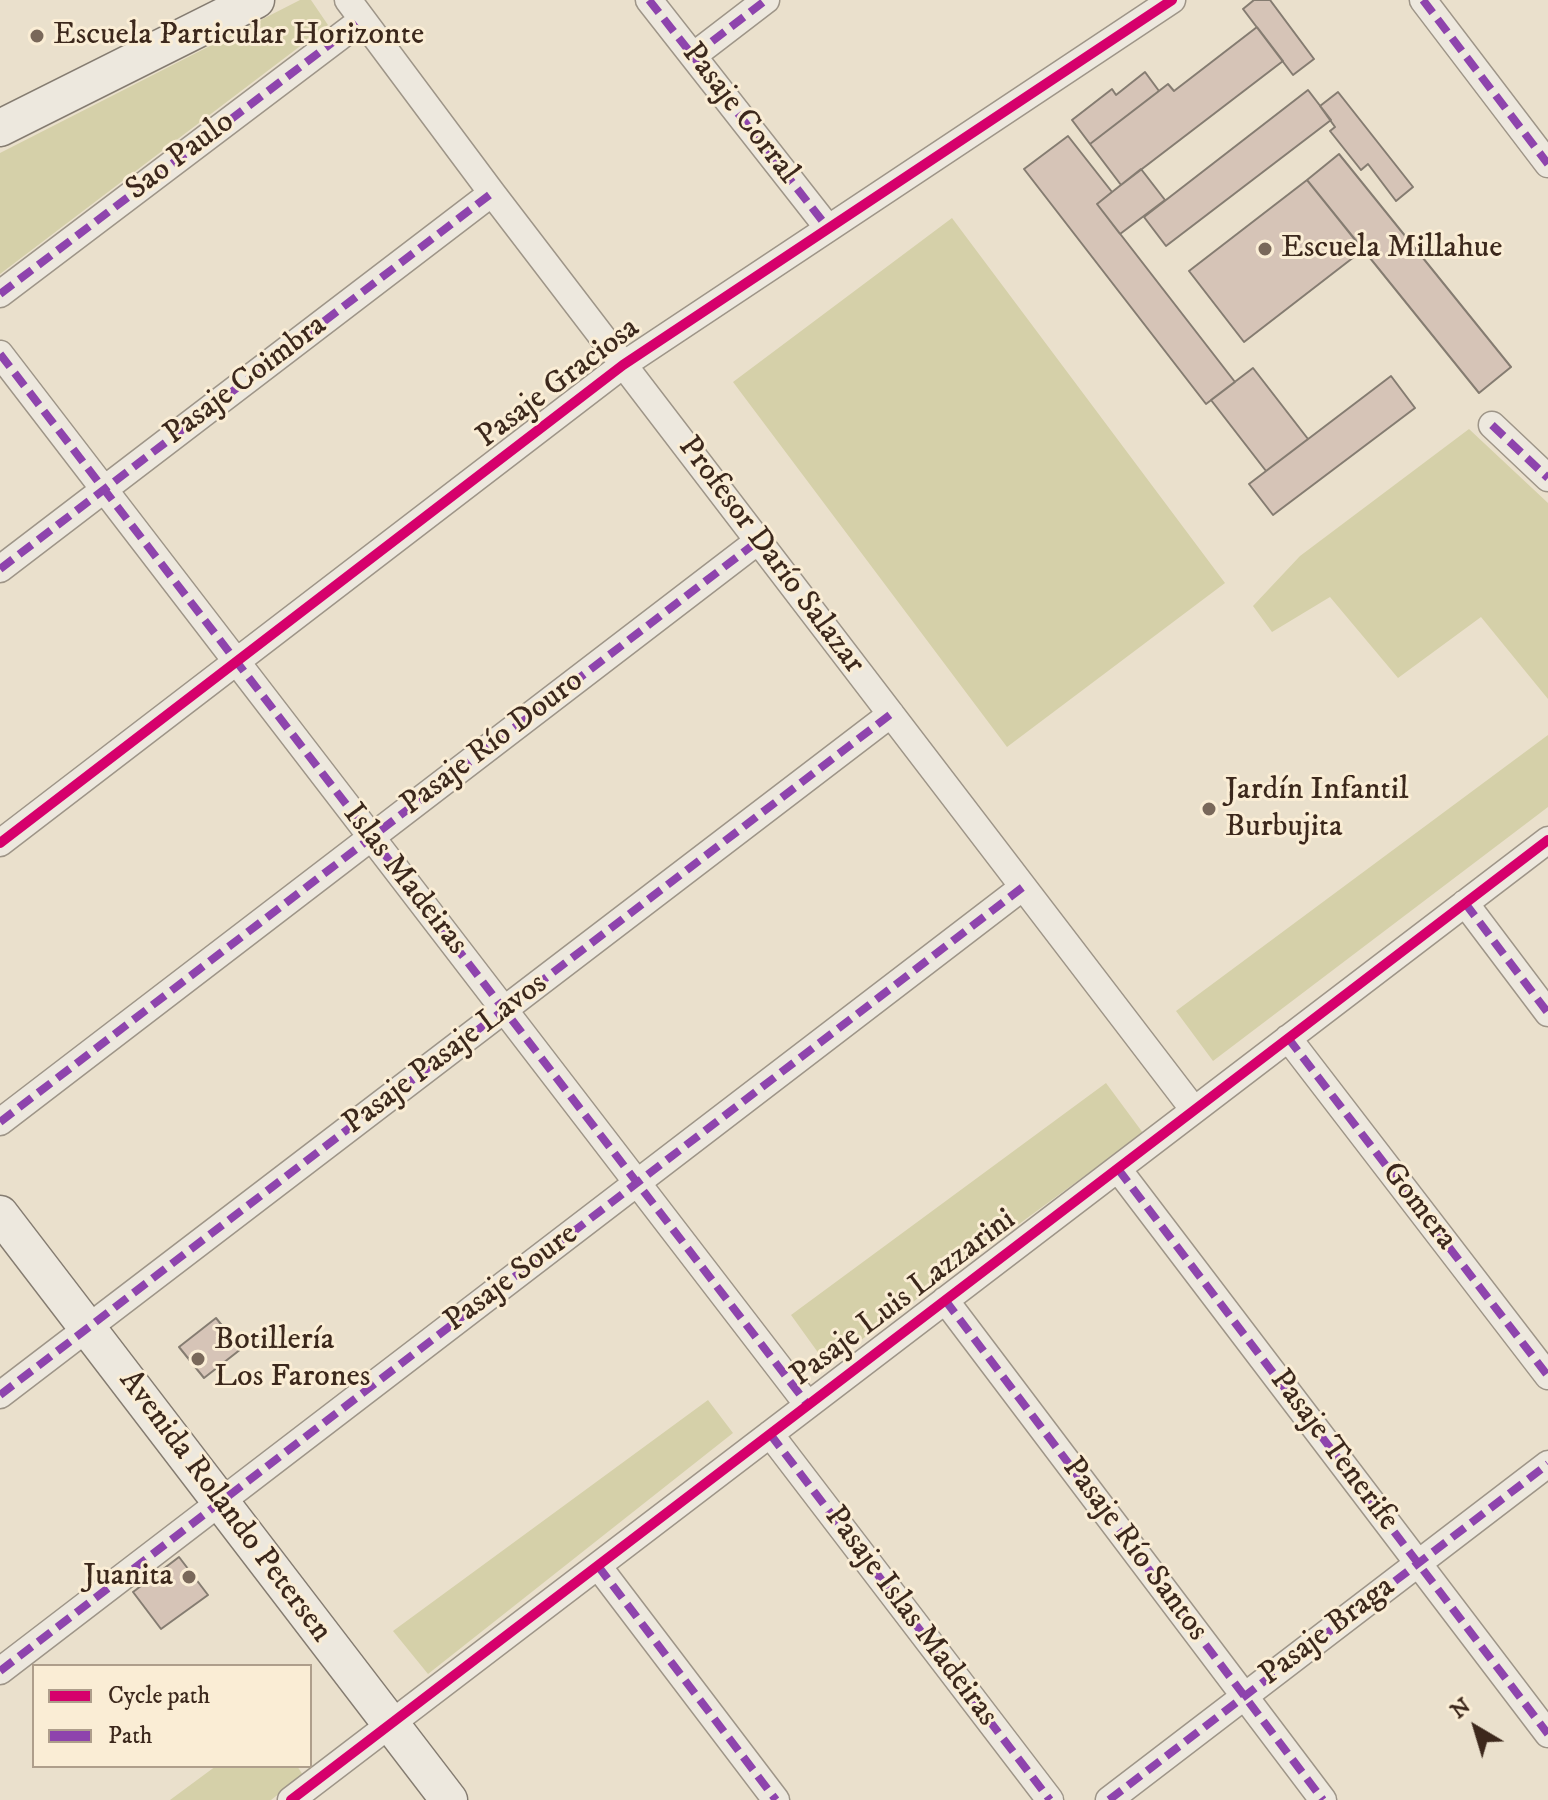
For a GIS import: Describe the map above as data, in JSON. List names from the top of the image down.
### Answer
{
  "streets": {
    "street": [
      "Pasaje Corral",
      "Sao Paulo",
      "Pasaje Coimbra",
      "Pasaje Graciosa",
      "Profesor Darío Salazar",
      "Pasaje Río Douro",
      "Islas Madeiras",
      "Pasaje Pasaje Lavos",
      "Gomera",
      "Pasaje Soure",
      "Pasaje Luis Lazzarini",
      "Pasaje Tenerife",
      "Avenida Rolando Petersen",
      "Pasaje Río Santos",
      "Pasaje Islas Madeiras",
      "Pasaje Braga"
    ]
  },
  "crossings": [
    ["Pasaje Corral", "Pasaje Graciosa"],
    ["Sao Paulo", "Profesor Darío Salazar"],
    ["Pasaje Coimbra", "Profesor Darío Salazar"],
    ["Pasaje Coimbra", "Islas Madeiras"],
    ["Pasaje Graciosa", "Profesor Darío Salazar"],
    ["Pasaje Graciosa", "Islas Madeiras"],
    ["Profesor Darío Salazar", "Pasaje Río Douro"],
    ["Profesor Darío Salazar", "Pasaje Pasaje Lavos"],
    ["Profesor Darío Salazar", "Pasaje Soure"],
    ["Profesor Darío Salazar", "Pasaje Luis Lazzarini"],
    ["Pasaje Río Douro", "Islas Madeiras"],
    ["Islas Madeiras", "Pasaje Pasaje Lavos"],
    ["Islas Madeiras", "Pasaje Soure"],
    ["Islas Madeiras", "Pasaje Luis Lazzarini"],
    ["Pasaje Pasaje Lavos", "Avenida Rolando Petersen"],
    ["Gomera", "Pasaje Luis Lazzarini"],
    ["Pasaje Soure", "Avenida Rolando Petersen"],
    ["Pasaje Luis Lazzarini", "Pasaje Tenerife"],
    ["Pasaje Luis Lazzarini", "Avenida Rolando Petersen"],
    ["Pasaje Luis Lazzarini", "Pasaje Río Santos"],
    ["Pasaje Luis Lazzarini", "Pasaje Islas Madeiras"],
    ["Pasaje Tenerife", "Pasaje Braga"],
    ["Pasaje Río Santos", "Pasaje Braga"]
  ],
  "places": [
    "Escuela Particular Horizonte",
    "Escuela Millahue",
    "Jardín Infantil Burbujita",
    "Botillería Los Farones",
    "Juanita"
  ],
  "legend": ["Cycle path", "Path"],
  "north": "top left"
}
